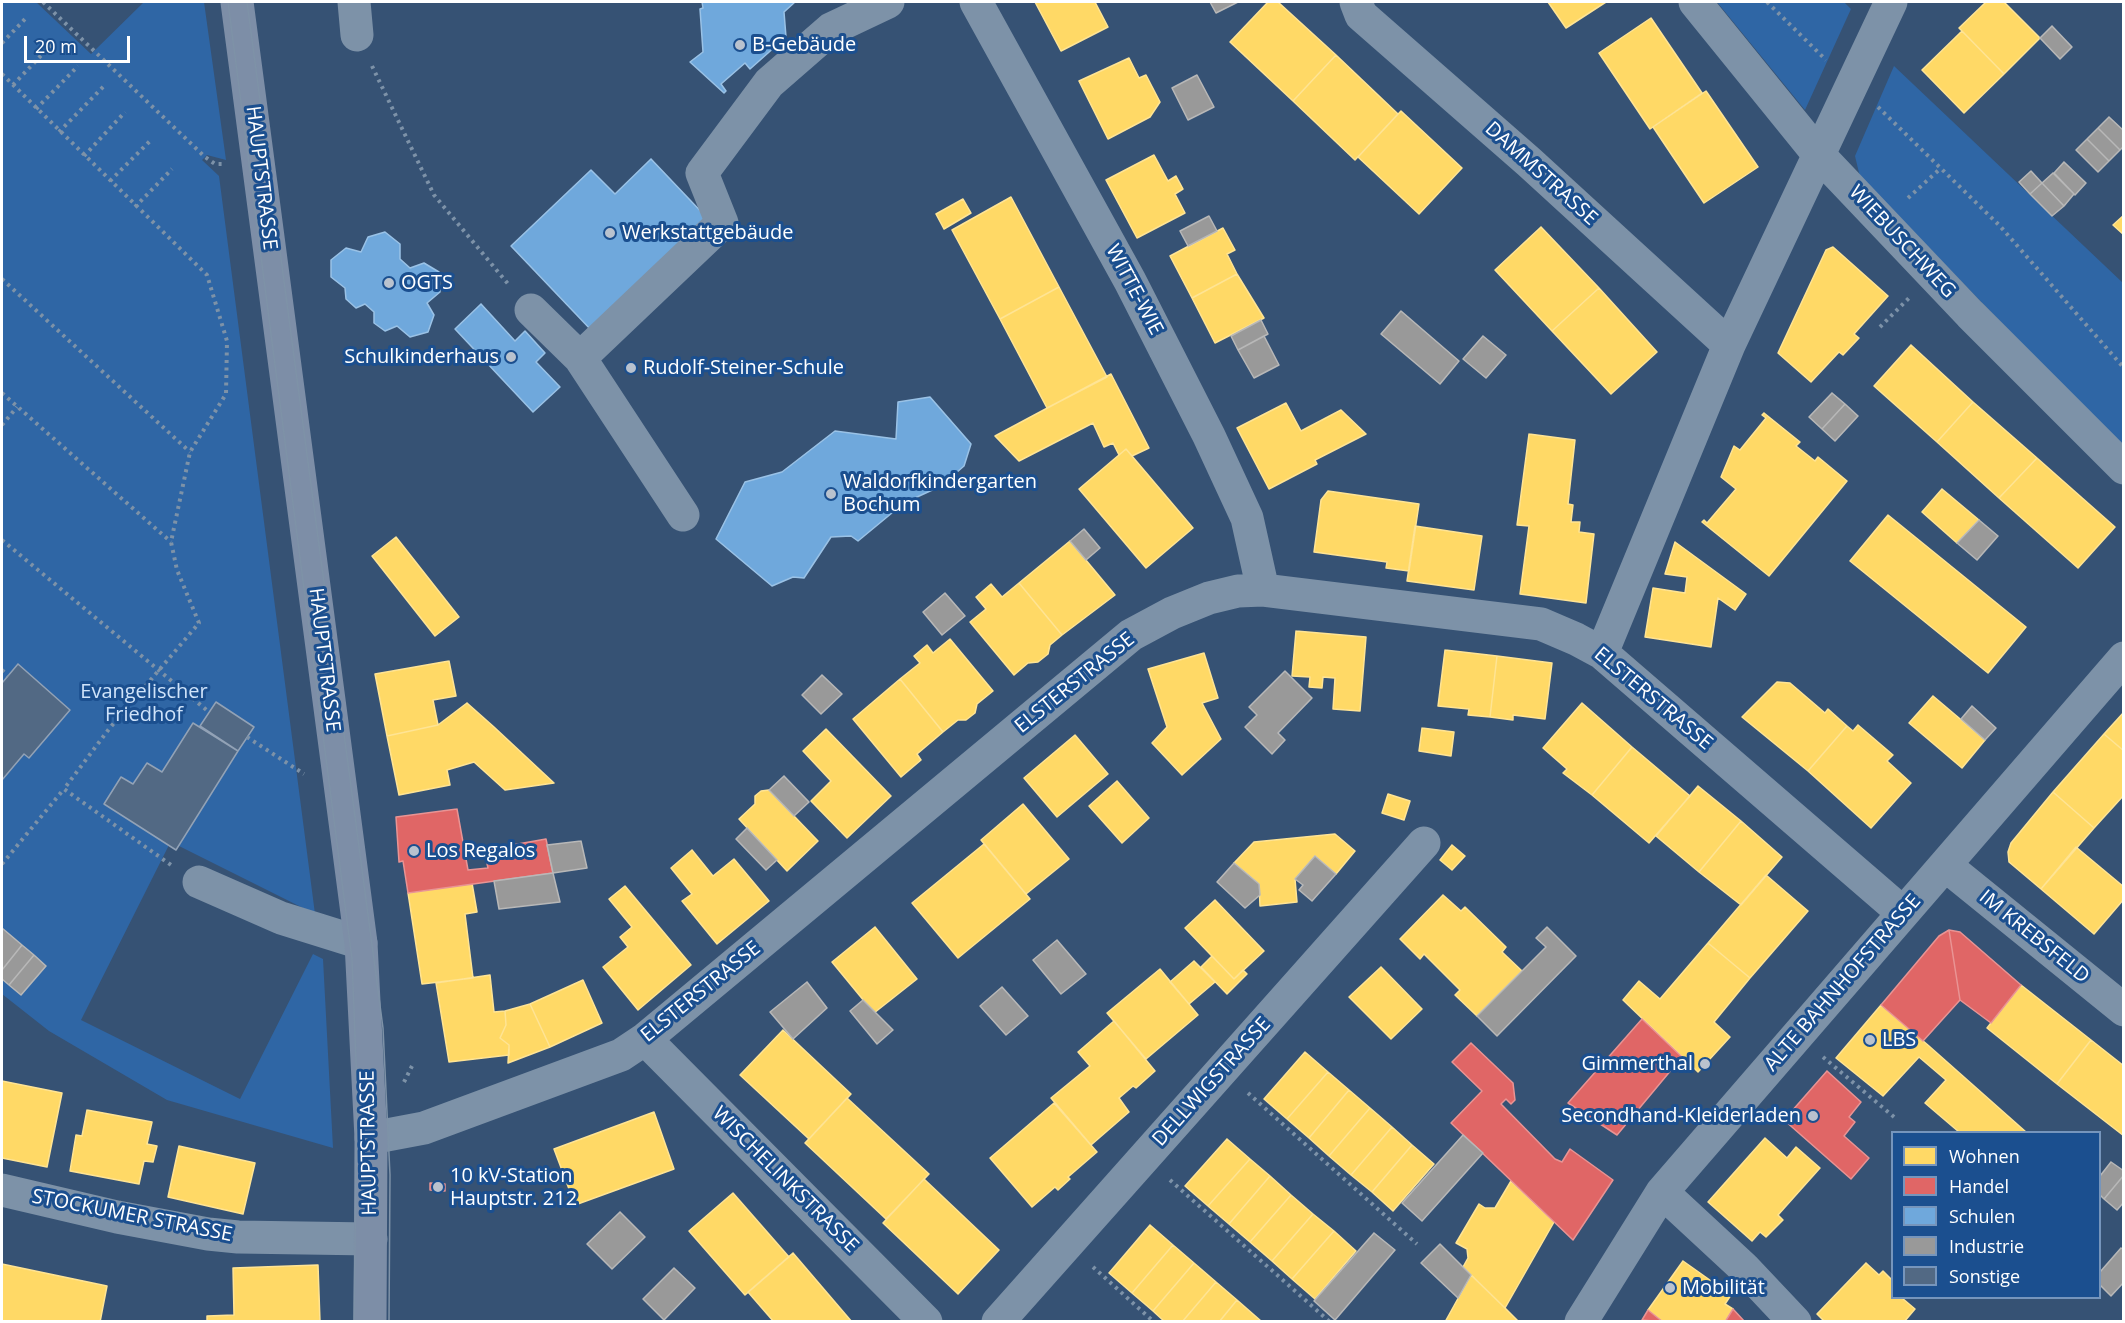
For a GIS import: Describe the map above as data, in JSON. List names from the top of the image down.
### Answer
{
  "streets": {
    "main road": ["HAUPTSTRASSE"],
    "street": [
      "DAMMSTRASSE",
      "WIEBUSCHWEG",
      "WITTE-WIE",
      "ELSTERSTRASSE",
      "IM KREBSFELD",
      "ALTE BAHNHOFSTRASSE",
      "DELLWIGSTRASSE",
      "WISCHELINKSTRASSE",
      "STOCKUMER STRASSE"
    ]
  },
  "crossings": [
    ["HAUPTSTRASSE", "ELSTERSTRASSE"],
    ["HAUPTSTRASSE", "STOCKUMER STRASSE"],
    ["WITTE-WIE", "ELSTERSTRASSE"],
    ["ELSTERSTRASSE", "ALTE BAHNHOFSTRASSE"],
    ["ELSTERSTRASSE", "WISCHELINKSTRASSE"],
    ["IM KREBSFELD", "ALTE BAHNHOFSTRASSE"]
  ],
  "parks": ["Evangelischer Friedhof"],
  "places": [
    "B-Gebäude",
    "Werkstattgebäude",
    "OGTS",
    "Schulkinderhaus",
    "Rudolf-Steiner-Schule",
    "Waldorfkindergarten Bochum",
    "Los Regalos",
    "LBS",
    "Gimmerthal",
    "Secondhand-Kleiderladen",
    "10 kV-Station Hauptstr. 212",
    "Mobilität"
  ],
  "legend": [
    "Wohnen",
    "Handel",
    "Schulen",
    "Industrie",
    "Sonstige"
  ],
  "scale_bar": "20 m"
}
